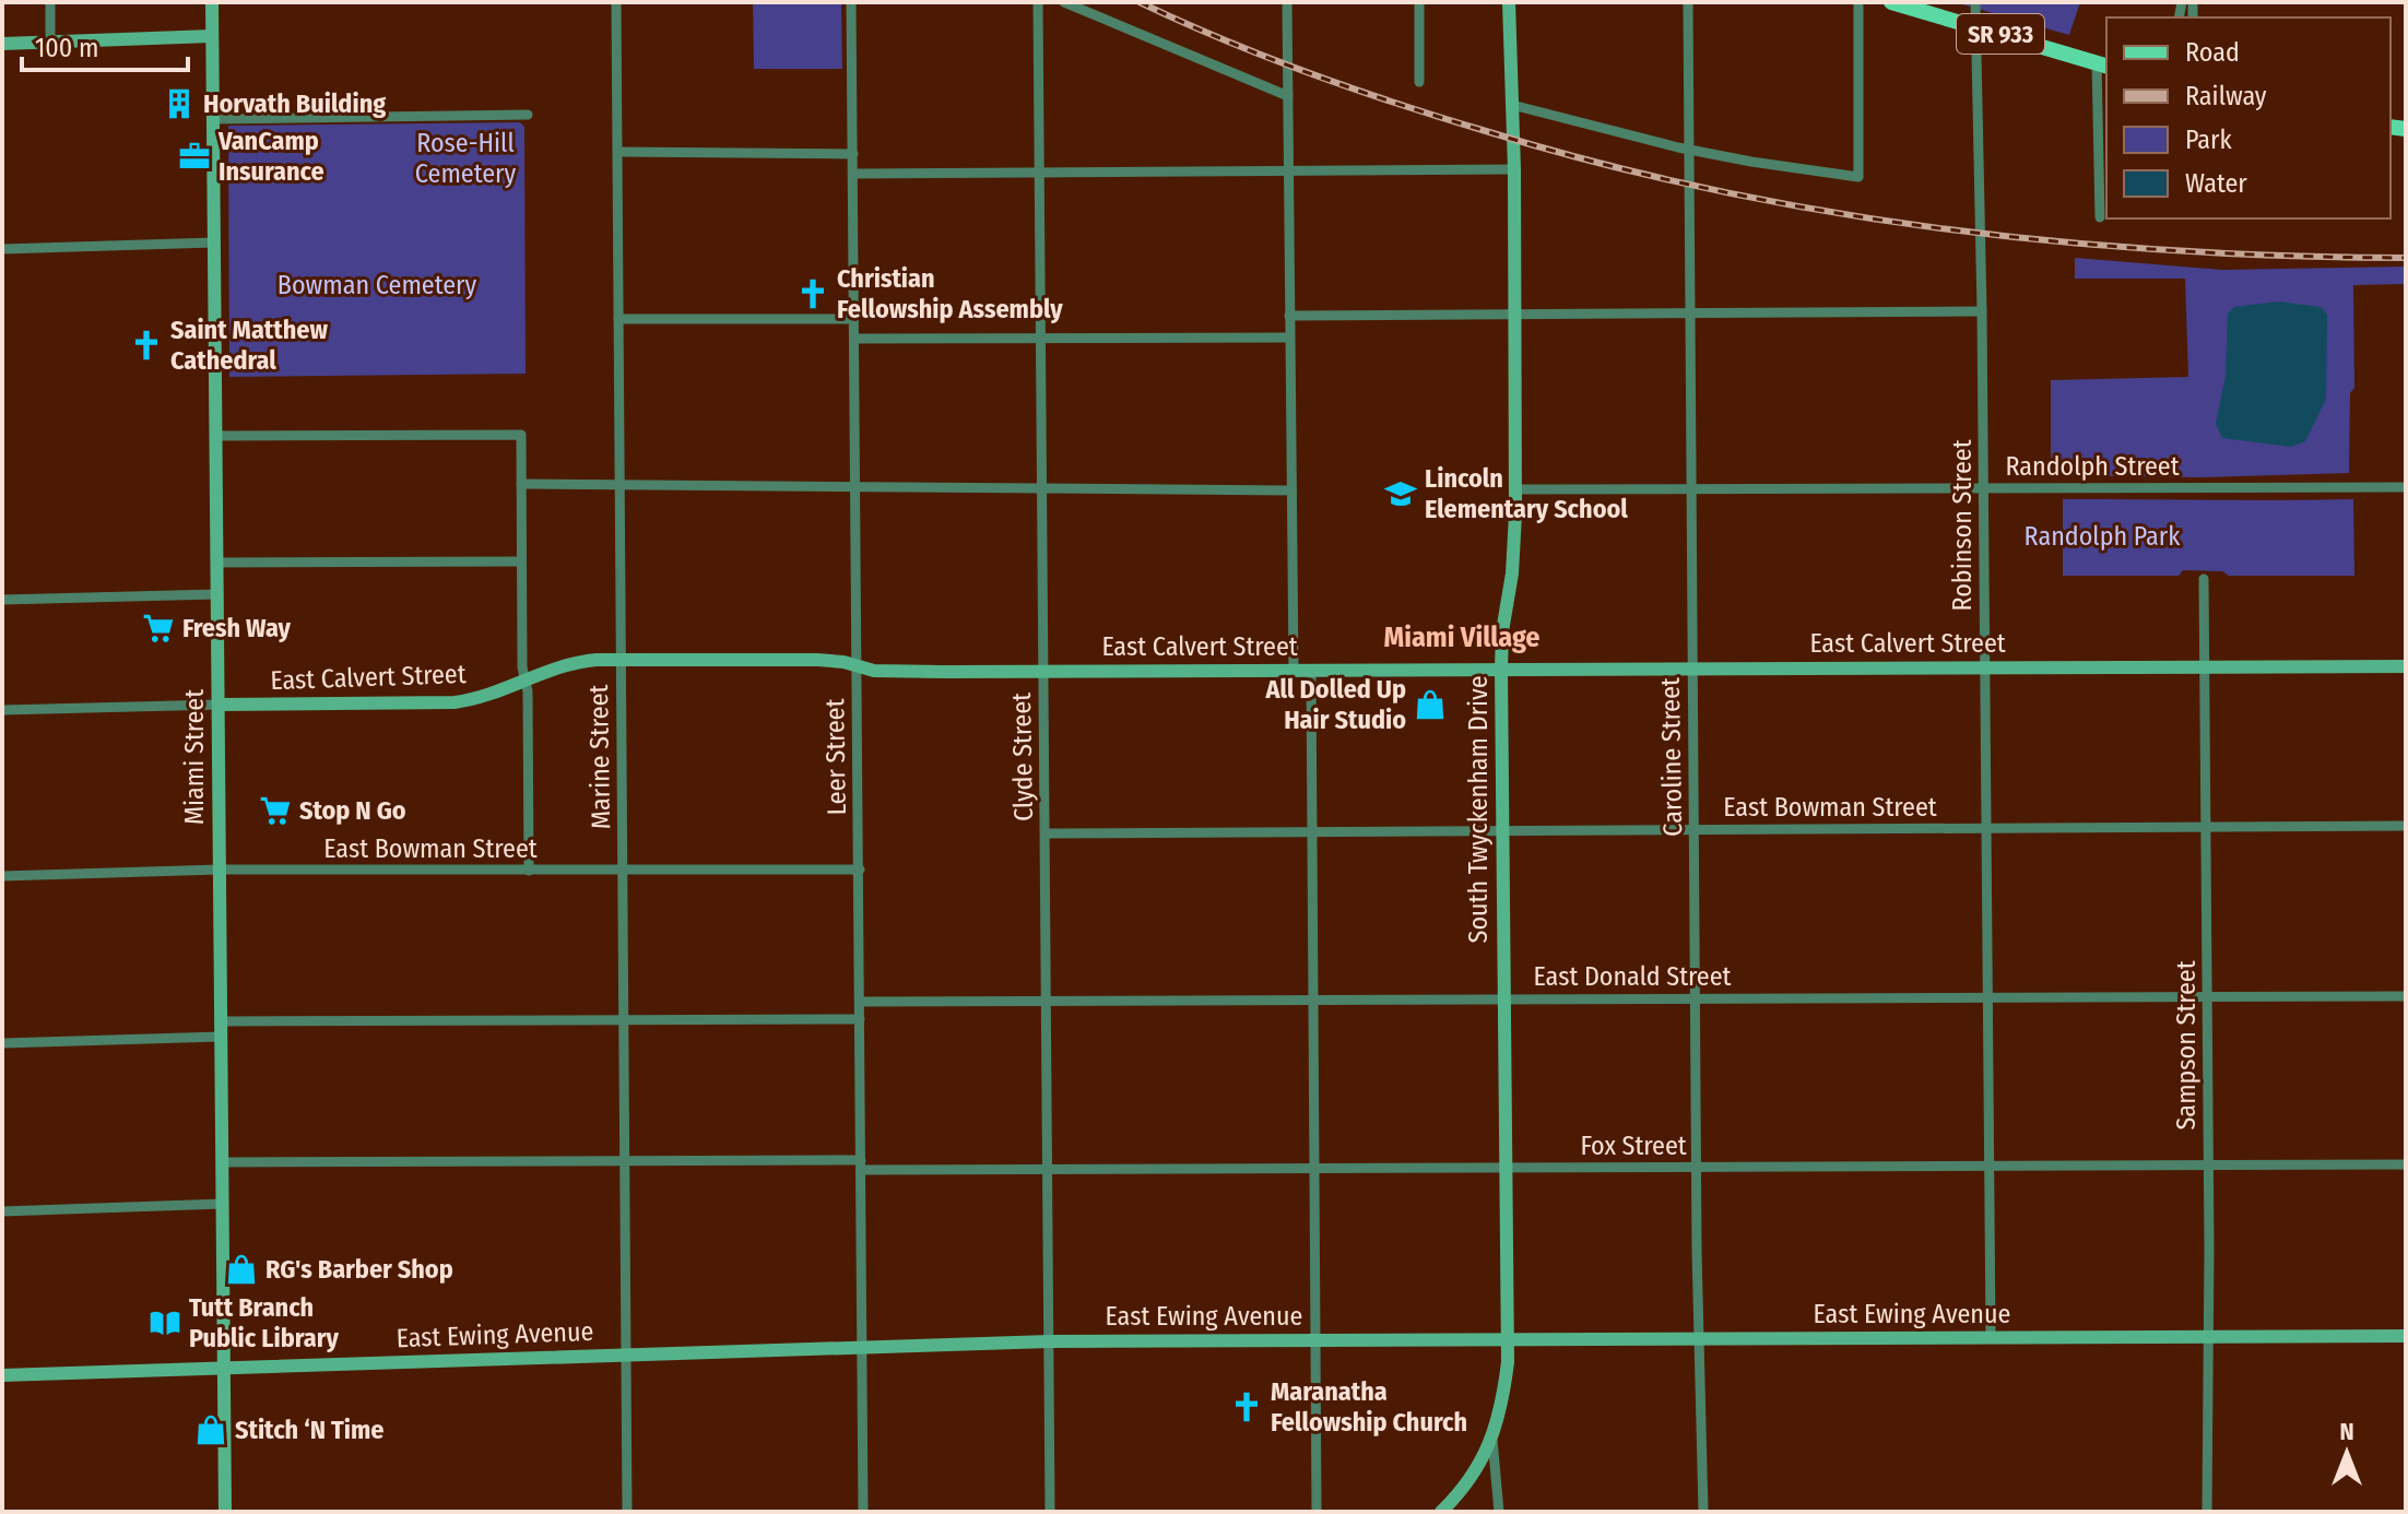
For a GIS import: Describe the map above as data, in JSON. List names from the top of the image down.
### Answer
{
  "streets": {
    "main road": ["SR 933"],
    "street": [
      "Randolph Street",
      "Robinson Street",
      "East Calvert Street",
      "Miami Street",
      "Marine Street",
      "Leer Street",
      "Clyde Street",
      "Caroline Street",
      "East Bowman Street",
      "South Twyckenham Drive",
      "East Donald Street",
      "Sampson Street",
      "Fox Street",
      "East Ewing Avenue"
    ]
  },
  "crossings": [
    ["SR 933", "Robinson Street"],
    ["Randolph Street", "Robinson Street"],
    ["Randolph Street", "Caroline Street"],
    ["Randolph Street", "South Twyckenham Drive"],
    ["Robinson Street", "East Calvert Street"],
    ["Robinson Street", "East Bowman Street"],
    ["Robinson Street", "East Donald Street"],
    ["Robinson Street", "Fox Street"],
    ["Robinson Street", "East Ewing Avenue"],
    ["East Calvert Street", "Miami Street"],
    ["East Calvert Street", "Marine Street"],
    ["East Calvert Street", "Leer Street"],
    ["East Calvert Street", "Clyde Street"],
    ["East Calvert Street", "Caroline Street"],
    ["East Calvert Street", "South Twyckenham Drive"],
    ["East Calvert Street", "Sampson Street"],
    ["Miami Street", "East Bowman Street"],
    ["Miami Street", "Fox Street"],
    ["Miami Street", "East Ewing Avenue"],
    ["Marine Street", "East Bowman Street"],
    ["Marine Street", "Fox Street"],
    ["Marine Street", "East Ewing Avenue"],
    ["Leer Street", "East Bowman Street"],
    ["Leer Street", "East Donald Street"],
    ["Leer Street", "Fox Street"],
    ["Leer Street", "East Ewing Avenue"],
    ["Clyde Street", "East Bowman Street"],
    ["Clyde Street", "East Donald Street"],
    ["Clyde Street", "Fox Street"],
    ["Clyde Street", "East Ewing Avenue"],
    ["Caroline Street", "East Bowman Street"],
    ["Caroline Street", "East Donald Street"],
    ["Caroline Street", "Fox Street"],
    ["Caroline Street", "East Ewing Avenue"],
    ["East Bowman Street", "South Twyckenham Drive"],
    ["East Bowman Street", "Sampson Street"],
    ["South Twyckenham Drive", "East Donald Street"],
    ["South Twyckenham Drive", "Fox Street"],
    ["South Twyckenham Drive", "East Ewing Avenue"],
    ["East Donald Street", "Sampson Street"],
    ["Sampson Street", "Fox Street"],
    ["Sampson Street", "East Ewing Avenue"]
  ],
  "districts": ["Miami Village"],
  "parks": ["Rose-Hill Cemetery", "Bowman Cemetery", "Randolph Park"],
  "places": {
    "building": ["Horvath Building"],
    "office": ["VanCamp Insurance"],
    "church": ["Christian Fellowship Assembly", "Saint Matthew Cathedral", "Maranatha Fellowship Church"],
    "school or university": ["Lincoln Elementary School"],
    "supermarket": ["Fresh Way", "Stop N Go"],
    "shop": ["All Dolled Up Hair Studio", "RG's Barber Shop", "Stitch ‘N Time"],
    "library": ["Tutt Branch Public Library"]
  },
  "legend": [
    "Road",
    "Railway",
    "Park",
    "Water"
  ],
  "scale_bar": "100 m",
  "north": "top"
}
